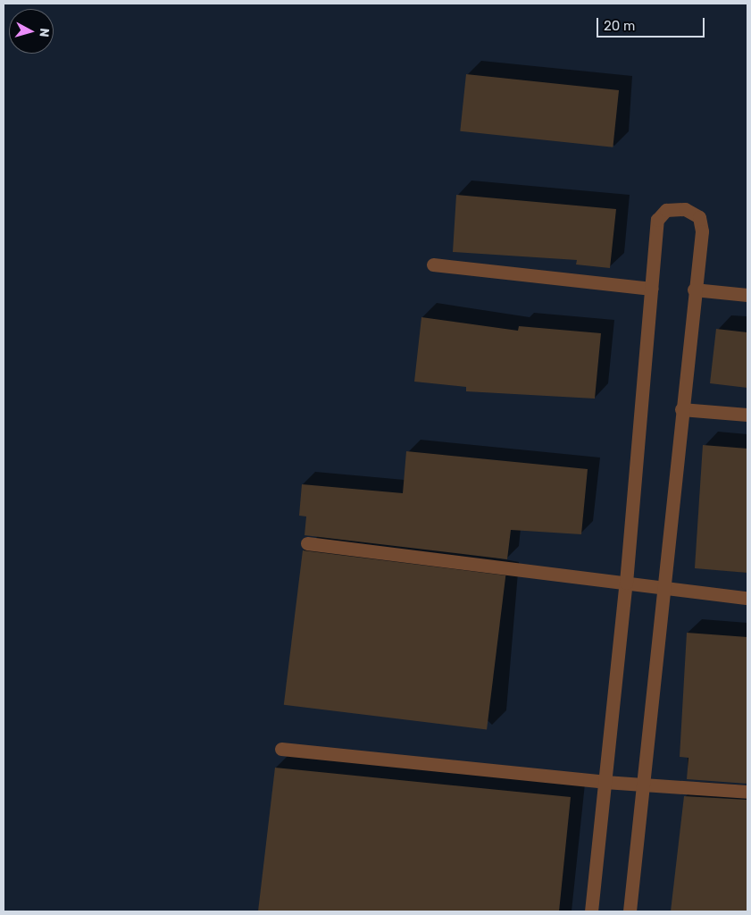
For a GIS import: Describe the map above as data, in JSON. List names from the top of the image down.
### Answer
{
  "scale_bar": "20 m",
  "north": "right"
}
